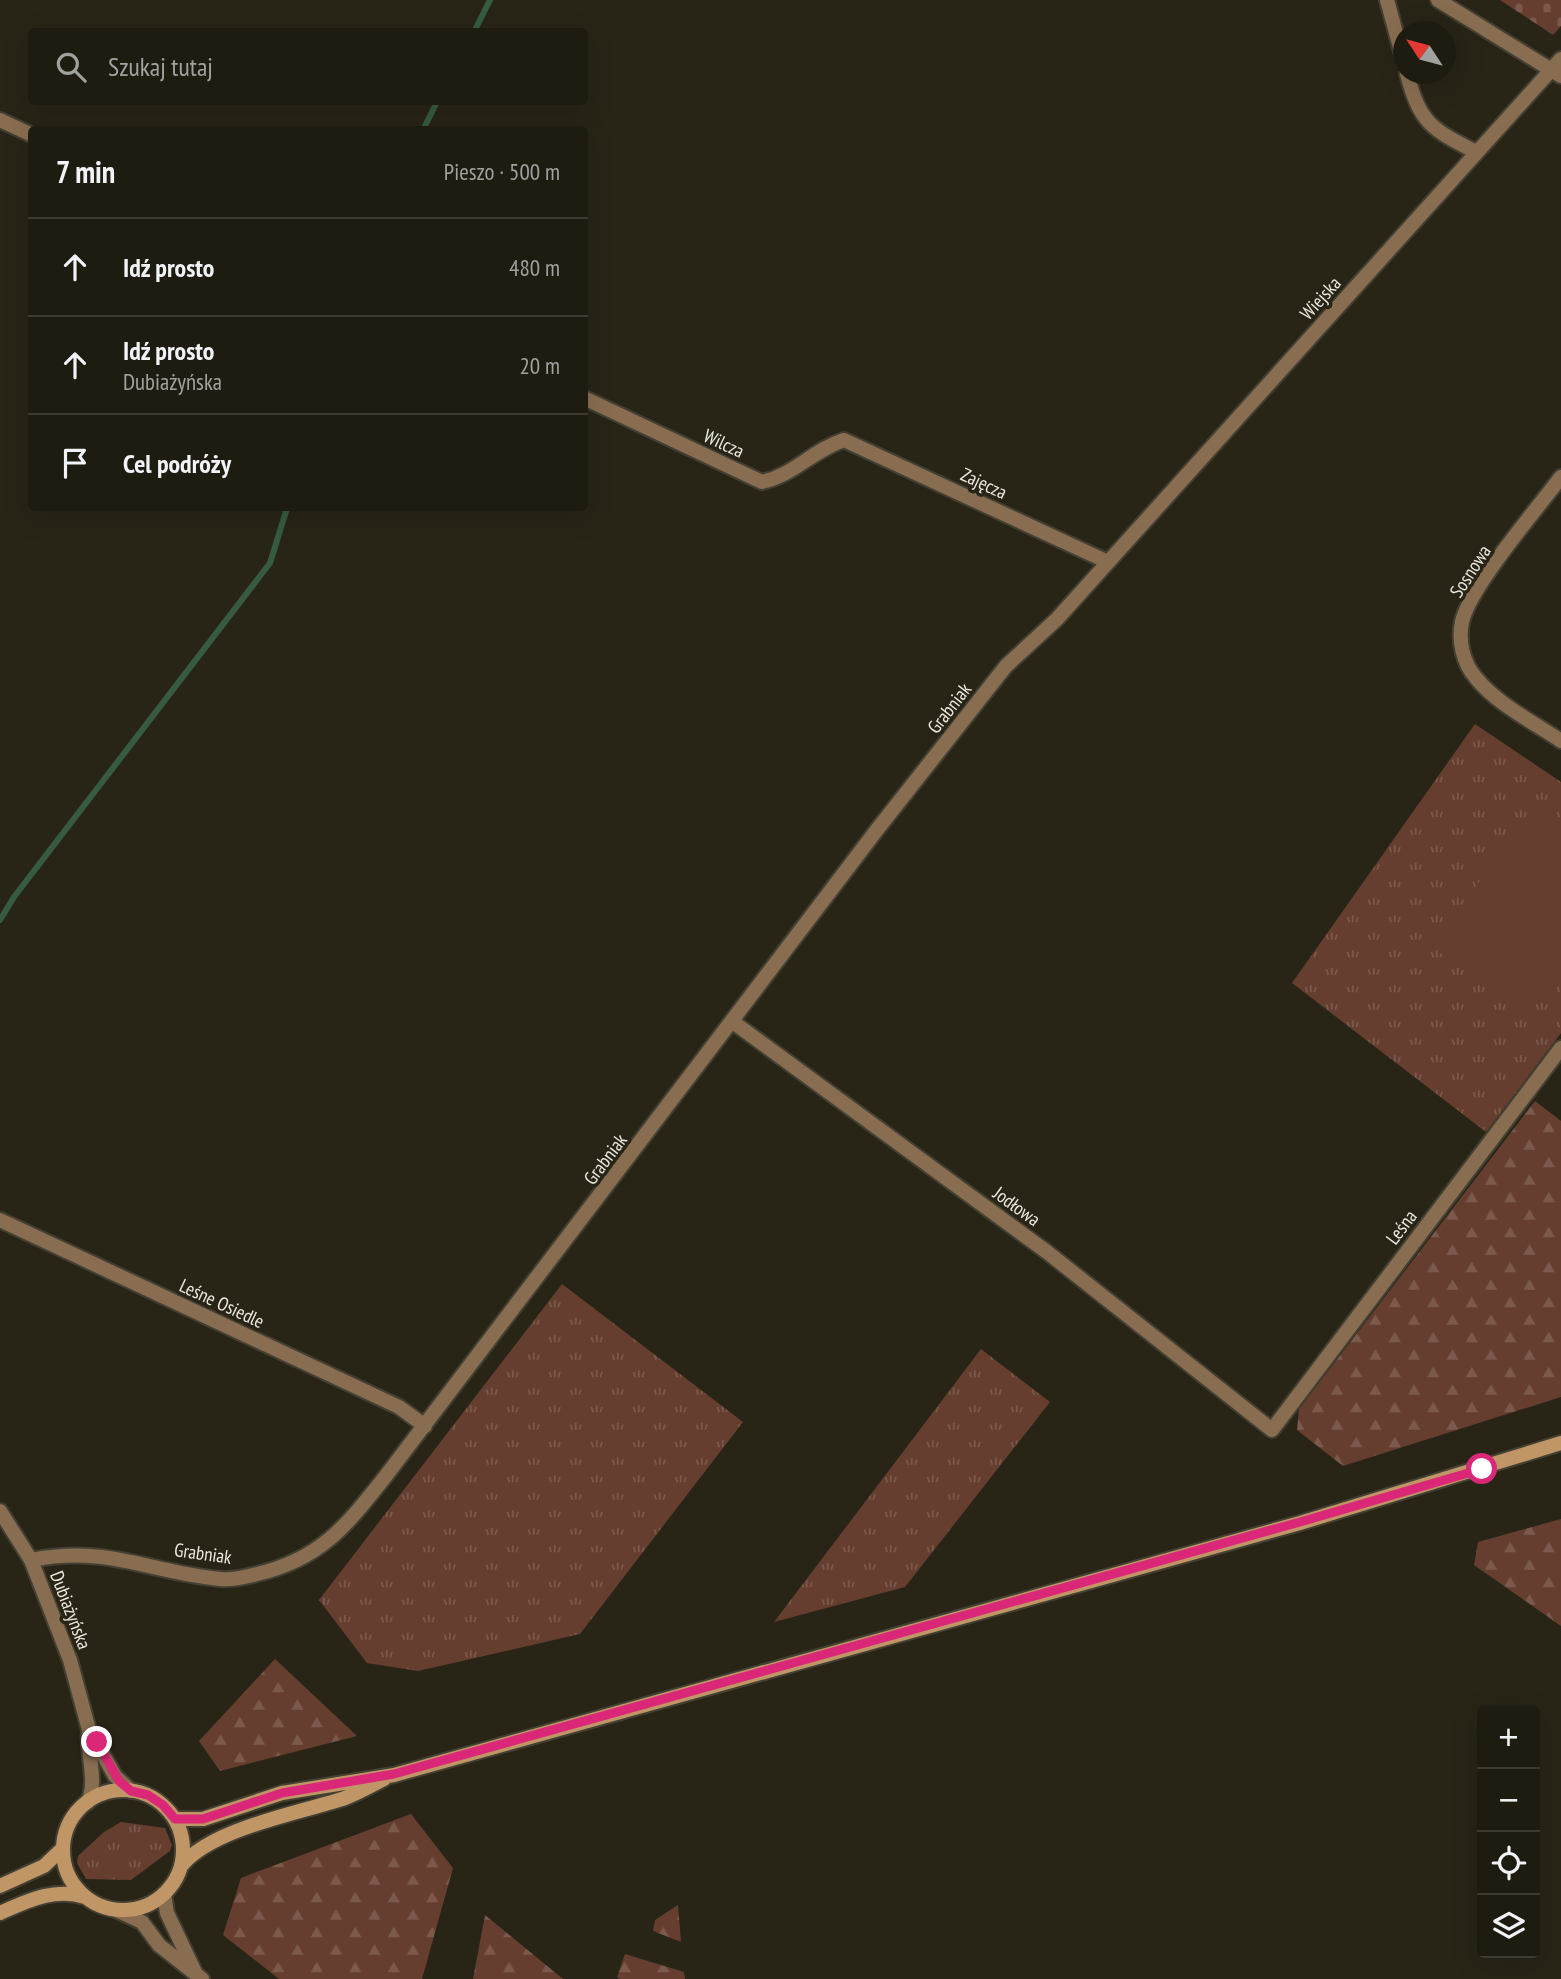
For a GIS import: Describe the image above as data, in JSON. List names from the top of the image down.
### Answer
{
  "streets": {
    "street": [
      "Wiejska",
      "Wilcza",
      "Zajęcza",
      "Sosnowa",
      "Grabniak",
      "Jodłowa",
      "Leśna",
      "Leśne Osiedle",
      "Dubiażyńska"
    ]
  },
  "crossings": [
    ["Wiejska", "Zajęcza"],
    ["Wiejska", "Grabniak"],
    ["Wilcza", "Zajęcza"],
    ["Zajęcza", "Grabniak"],
    ["Grabniak", "Jodłowa"],
    ["Grabniak", "Leśne Osiedle"],
    ["Grabniak", "Dubiażyńska"],
    ["Jodłowa", "Leśna"]
  ],
  "north": "top left",
  "page": {
    "search": "Szukaj tutaj",
    "heading": ["7 min", "Pieszo · 500 m"],
    "list": [
      ["Idź prosto", "480 m"],
      ["Idź prosto", "Dubiażyńska", "20 m"],
      "Cel podróży"
    ],
    "map_buttons": ["+", "−"]
  }
}
